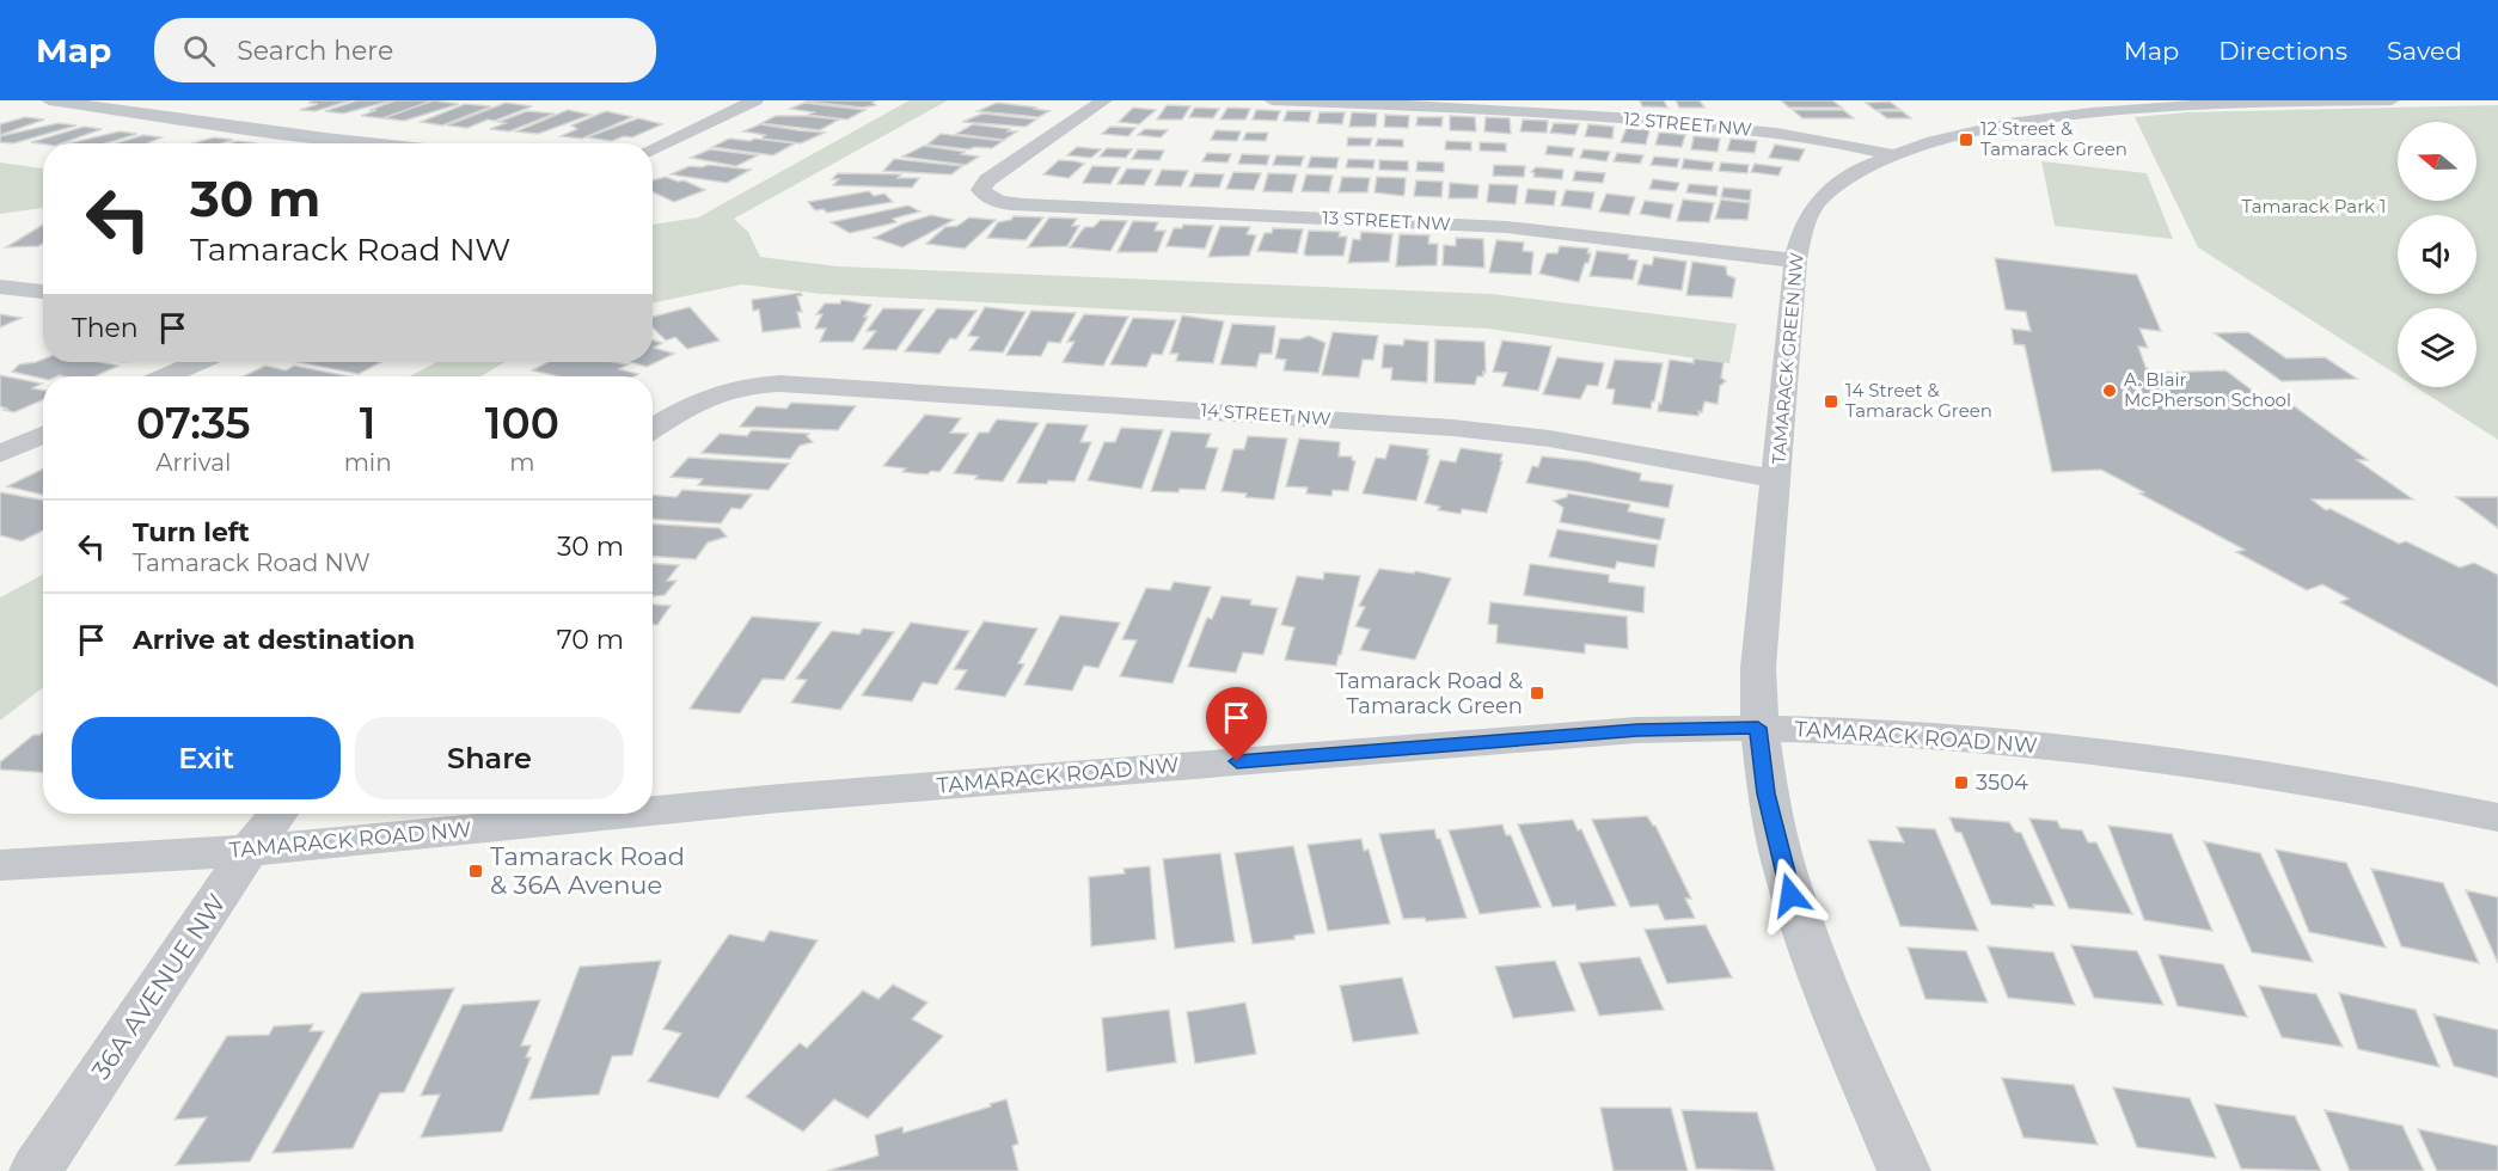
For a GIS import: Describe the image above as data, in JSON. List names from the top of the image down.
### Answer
{
  "streets": {
    "street": [
      "12 STREET NW",
      "13 STREET NW",
      "TAMARACK GREEN NW",
      "14 STREET NW",
      "TAMARACK ROAD NW",
      "36A AVENUE NW"
    ]
  },
  "crossings": [
    ["12 STREET NW", "TAMARACK GREEN NW"],
    ["13 STREET NW", "TAMARACK GREEN NW"],
    ["TAMARACK GREEN NW", "14 STREET NW"],
    ["TAMARACK GREEN NW", "TAMARACK ROAD NW"],
    ["TAMARACK ROAD NW", "36A AVENUE NW"]
  ],
  "parks": ["Tamarack Park 1"],
  "places": {
    "transit": [
      "12 Street & Tamarack Green",
      "14 Street & Tamarack Green",
      "Tamarack Road & Tamarack Green",
      "3504",
      "Tamarack Road & 36A Avenue"
    ],
    "other": ["A. Blair McPherson School"]
  },
  "north": "left",
  "page": {
    "header": "Map",
    "search": "Search here",
    "nav": ["Map", "Directions", "Saved"],
    "turn": ["30 m", "Tamarack Road NW"],
    "then": "Then",
    "eta": [
      "07:35",
      "Arrival",
      "1",
      "min",
      "100",
      "m"
    ],
    "list": [
      {
        "name": "Turn left",
        "note": "Tamarack Road NW",
        "value": "30 m"
      },
      {
        "name": "Arrive at destination",
        "value": "70 m"
      }
    ],
    "buttons": ["Exit", "Share"]
  }
}
